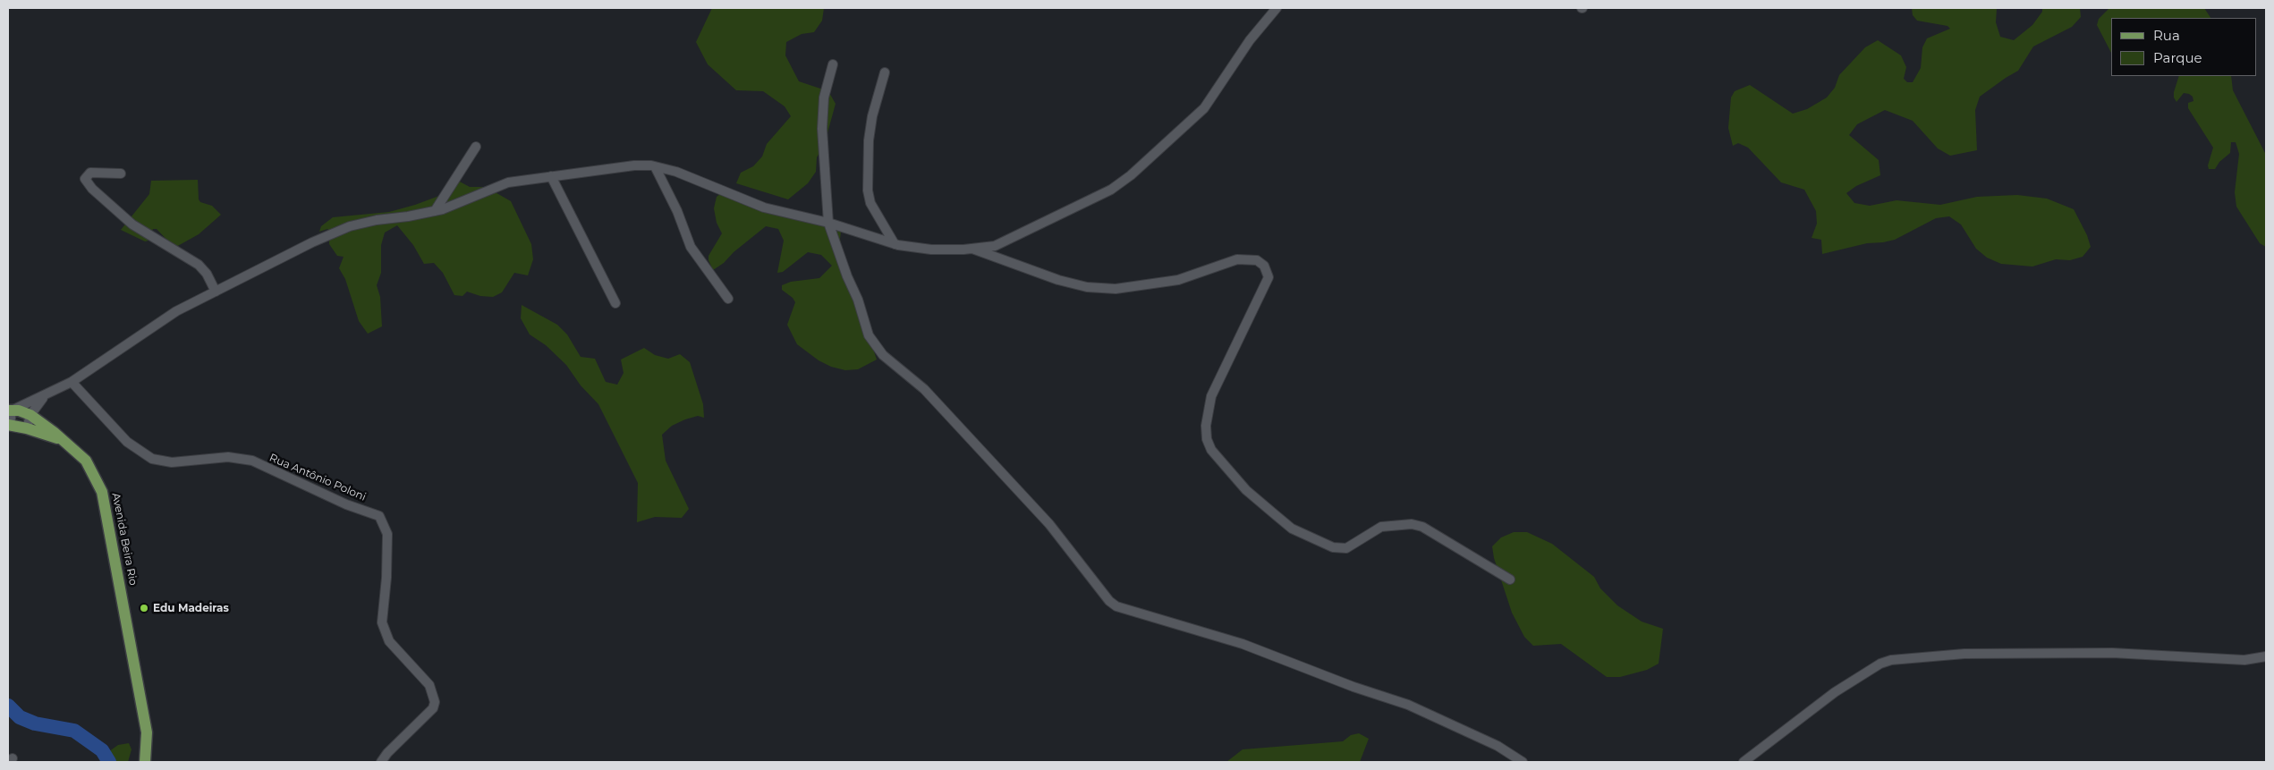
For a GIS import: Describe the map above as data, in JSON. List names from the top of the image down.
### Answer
{
  "streets": {
    "main road": ["Avenida Beira Rio"],
    "street": ["Rua Antônio Poloni"]
  },
  "places": ["Edu Madeiras"],
  "legend": ["Rua", "Parque"]
}
